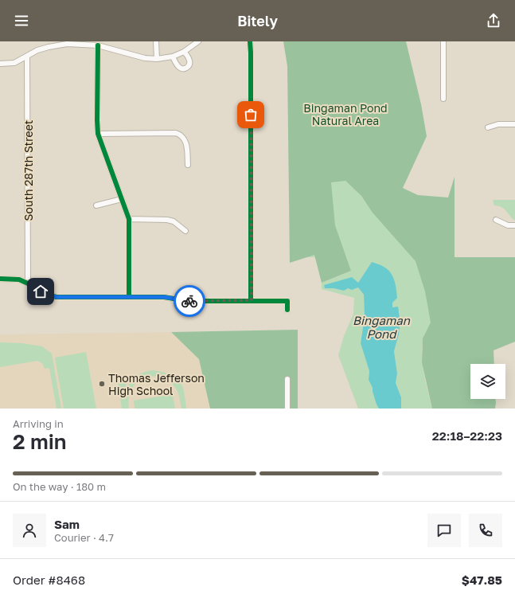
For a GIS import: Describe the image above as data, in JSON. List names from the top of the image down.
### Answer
{
  "streets": {
    "street": ["South 287th Street"]
  },
  "water": ["Bingaman Pond"],
  "parks": ["Bingaman Pond Natural Area"],
  "places": ["Thomas Jefferson High School"],
  "page": {
    "header": "Bitely",
    "heading": ["2 min", "Arriving in", "22:18–22:23"],
    "panel": [
      "Sam",
      "Courier · 4.7",
      "Order #8468",
      "$47.85"
    ],
    "bar": "On the way · 180 m"
  }
}
